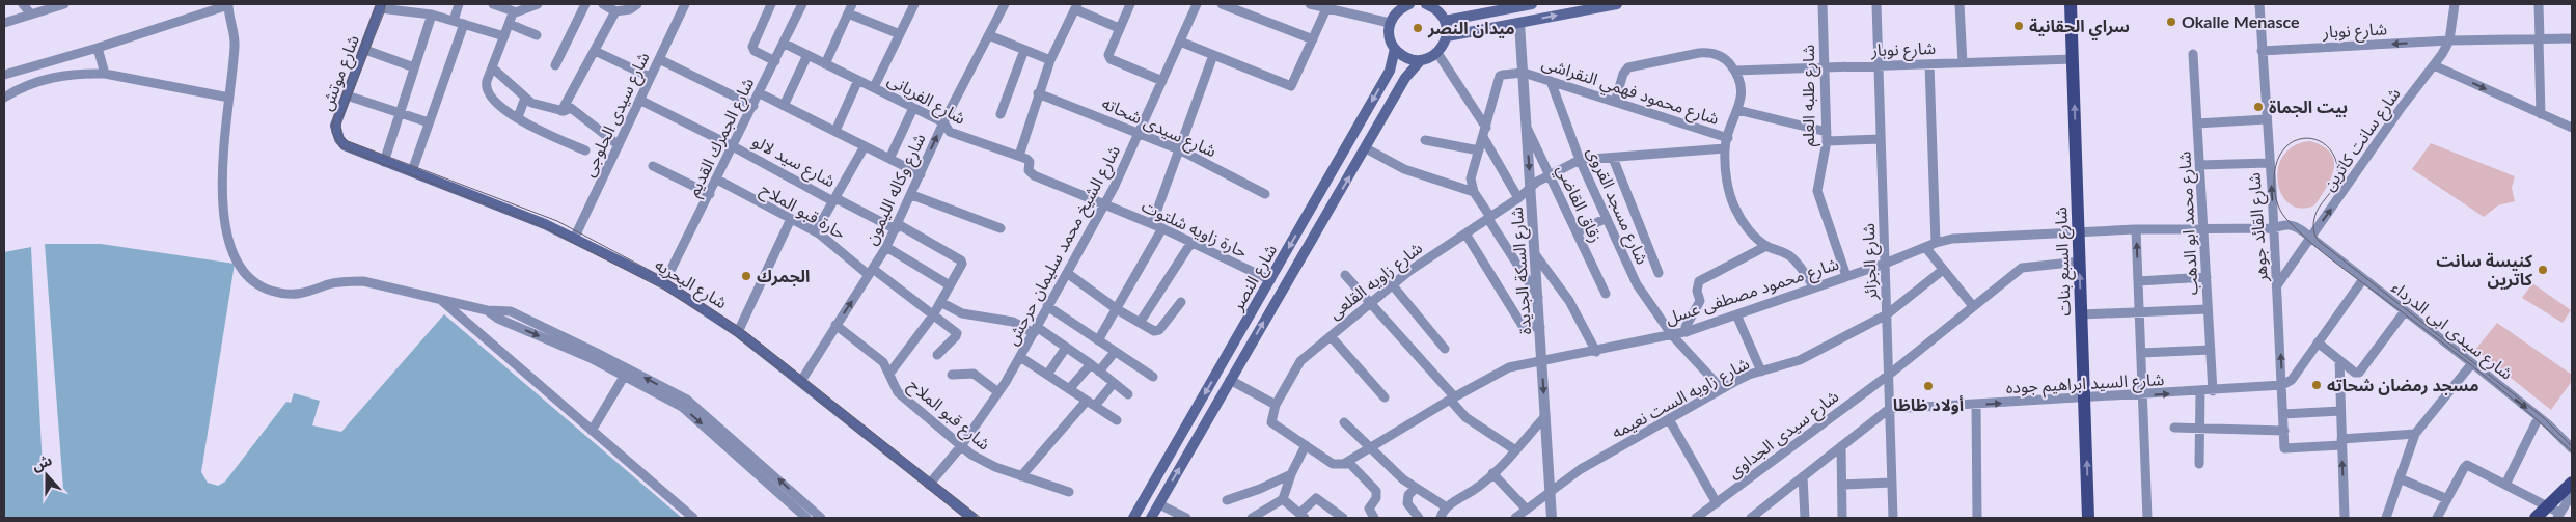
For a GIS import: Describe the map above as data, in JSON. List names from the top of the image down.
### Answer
{
  "streets": {
    "main road": [
      "شارع موتش",
      "شارع السبع بنات",
      "شارع النصر",
      "شارع البحريه"
    ],
    "street": [
      "شارع نوبار",
      "شارع محمود فهمي النقراشى",
      "شارع طلبه العلم",
      "شارع الفريانى",
      "شارع سيدى الحلوجى",
      "شارع سيدى شحاته",
      "شارع الجمرك القديم",
      "شارع سانت كاترين",
      "شارع سيد لالو",
      "شارع وكاله الليمون",
      "زقاق القاضي",
      "شارع مسجد القروى",
      "حارة قبو الملاح",
      "شارع محمد ابو الدهب",
      "شارع القائد جوهر",
      "حارة زاويه شلتوت",
      "شارع الشيخ محمد سليمان حرحش",
      "شارع الجزائر",
      "شارع السكة الجديدة",
      "شارع زاويه القلعى",
      "شارع محمود مصطفى عسل",
      "شارع سيدى ابى الدرداء",
      "شارع السيد ابراهيم جوده",
      "شارع زاويه الست نعيمه",
      "شارع قبو الملاح",
      "شارع سيدى الجداوى"
    ]
  },
  "crossings": [
    ["شارع نوبار", "شارع طلبه العلم"],
    ["شارع نوبار", "شارع سانت كاترين"],
    ["شارع نوبار", "شارع القائد جوهر"],
    ["شارع نوبار", "شارع الجزائر"],
    ["شارع نوبار", "شارع السبع بنات"],
    ["شارع موتش", "شارع البحريه"],
    ["شارع محمود فهمي النقراشى", "شارع مسجد القروى"],
    ["شارع محمود فهمي النقراشى", "شارع السكة الجديدة"],
    ["شارع طلبه العلم", "شارع محمود مصطفى عسل"],
    ["شارع الفريانى", "شارع الجمرك القديم"],
    ["شارع الفريانى", "شارع وكاله الليمون"],
    ["شارع سيدى الحلوجى", "شارع سيد لالو"],
    ["شارع سيدى الحلوجى", "شارع البحريه"],
    ["شارع سيدى شحاته", "شارع الشيخ محمد سليمان حرحش"],
    ["شارع الجمرك القديم", "شارع سيد لالو"],
    ["شارع الجمرك القديم", "حارة قبو الملاح"],
    ["شارع الجمرك القديم", "شارع البحريه"],
    ["شارع سانت كاترين", "شارع القائد جوهر"],
    ["شارع سانت كاترين", "شارع سيدى ابى الدرداء"],
    ["شارع سيد لالو", "شارع وكاله الليمون"],
    ["شارع وكاله الليمون", "حارة قبو الملاح"],
    ["شارع وكاله الليمون", "شارع البحريه"],
    ["شارع وكاله الليمون", "شارع قبو الملاح"],
    ["زقاق القاضي", "شارع السكة الجديدة"],
    ["زقاق القاضي", "شارع زاويه القلعى"],
    ["شارع مسجد القروى", "شارع زاويه القلعى"],
    ["شارع مسجد القروى", "شارع محمود مصطفى عسل"],
    ["شارع مسجد القروى", "شارع زاويه الست نعيمه"],
    ["شارع محمد ابو الدهب", "شارع سيدى ابى الدرداء"],
    ["شارع محمد ابو الدهب", "شارع السيد ابراهيم جوده"],
    ["شارع القائد جوهر", "شارع سيدى ابى الدرداء"],
    ["شارع القائد جوهر", "شارع السيد ابراهيم جوده"],
    ["حارة زاويه شلتوت", "شارع الشيخ محمد سليمان حرحش"],
    ["حارة زاويه شلتوت", "شارع النصر"],
    ["شارع الشيخ محمد سليمان حرحش", "شارع البحريه"],
    ["شارع الشيخ محمد سليمان حرحش", "شارع قبو الملاح"],
    ["شارع الجزائر", "شارع محمود مصطفى عسل"],
    ["شارع الجزائر", "شارع السيد ابراهيم جوده"],
    ["شارع الجزائر", "شارع زاويه الست نعيمه"],
    ["شارع الجزائر", "شارع سيدى الجداوى"],
    ["شارع السبع بنات", "شارع محمود مصطفى عسل"],
    ["شارع السبع بنات", "شارع سيدى ابى الدرداء"],
    ["شارع السبع بنات", "شارع السيد ابراهيم جوده"],
    ["شارع السبع بنات", "شارع سيدى الجداوى"],
    ["شارع السكة الجديدة", "شارع زاويه القلعى"],
    ["شارع السكة الجديدة", "شارع محمود مصطفى عسل"],
    ["شارع السكة الجديدة", "شارع زاويه الست نعيمه"],
    ["شارع محمود مصطفى عسل", "شارع سيدى ابى الدرداء"]
  ],
  "one_way": ["شارع سانت كاترين", "شارع السبع بنات"],
  "places": [
    "Okalle Menasce",
    "سراي الحقانية",
    "ميدان النصر",
    "بيت الجماة",
    "كنيسة سانت كاترين",
    "الجمرك",
    "مسجد رمضان شحاته",
    "أولاد ظاظا"
  ],
  "north": "top"
}
